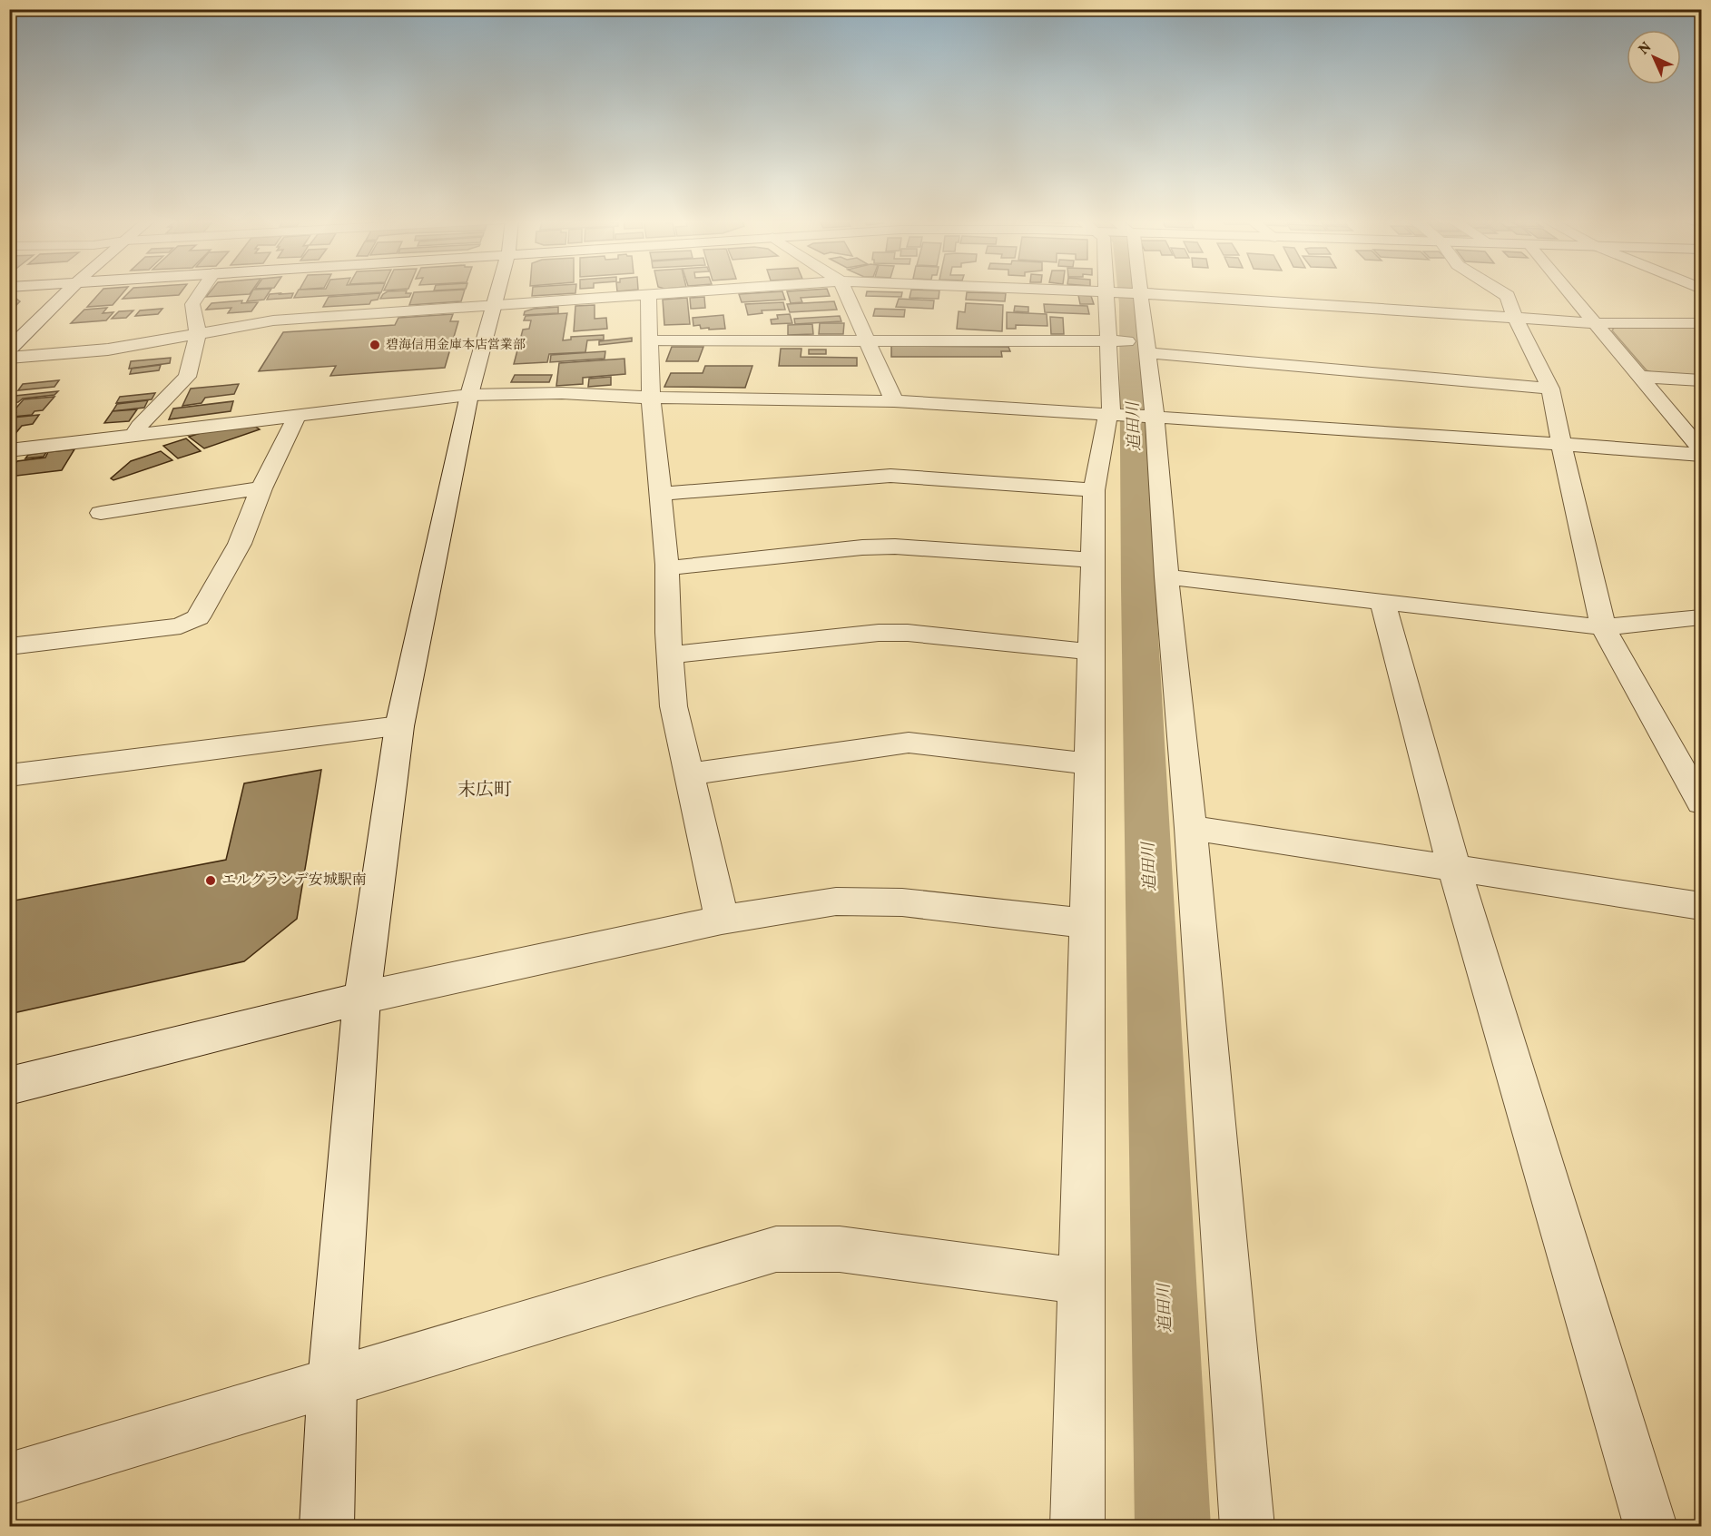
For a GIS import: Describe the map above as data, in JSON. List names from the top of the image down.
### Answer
{
  "districts": ["末広町"],
  "water": ["追田川"],
  "places": ["碧海信用金庫本店営業部", "エルグランデ安城駅南"],
  "north": "top left"
}
